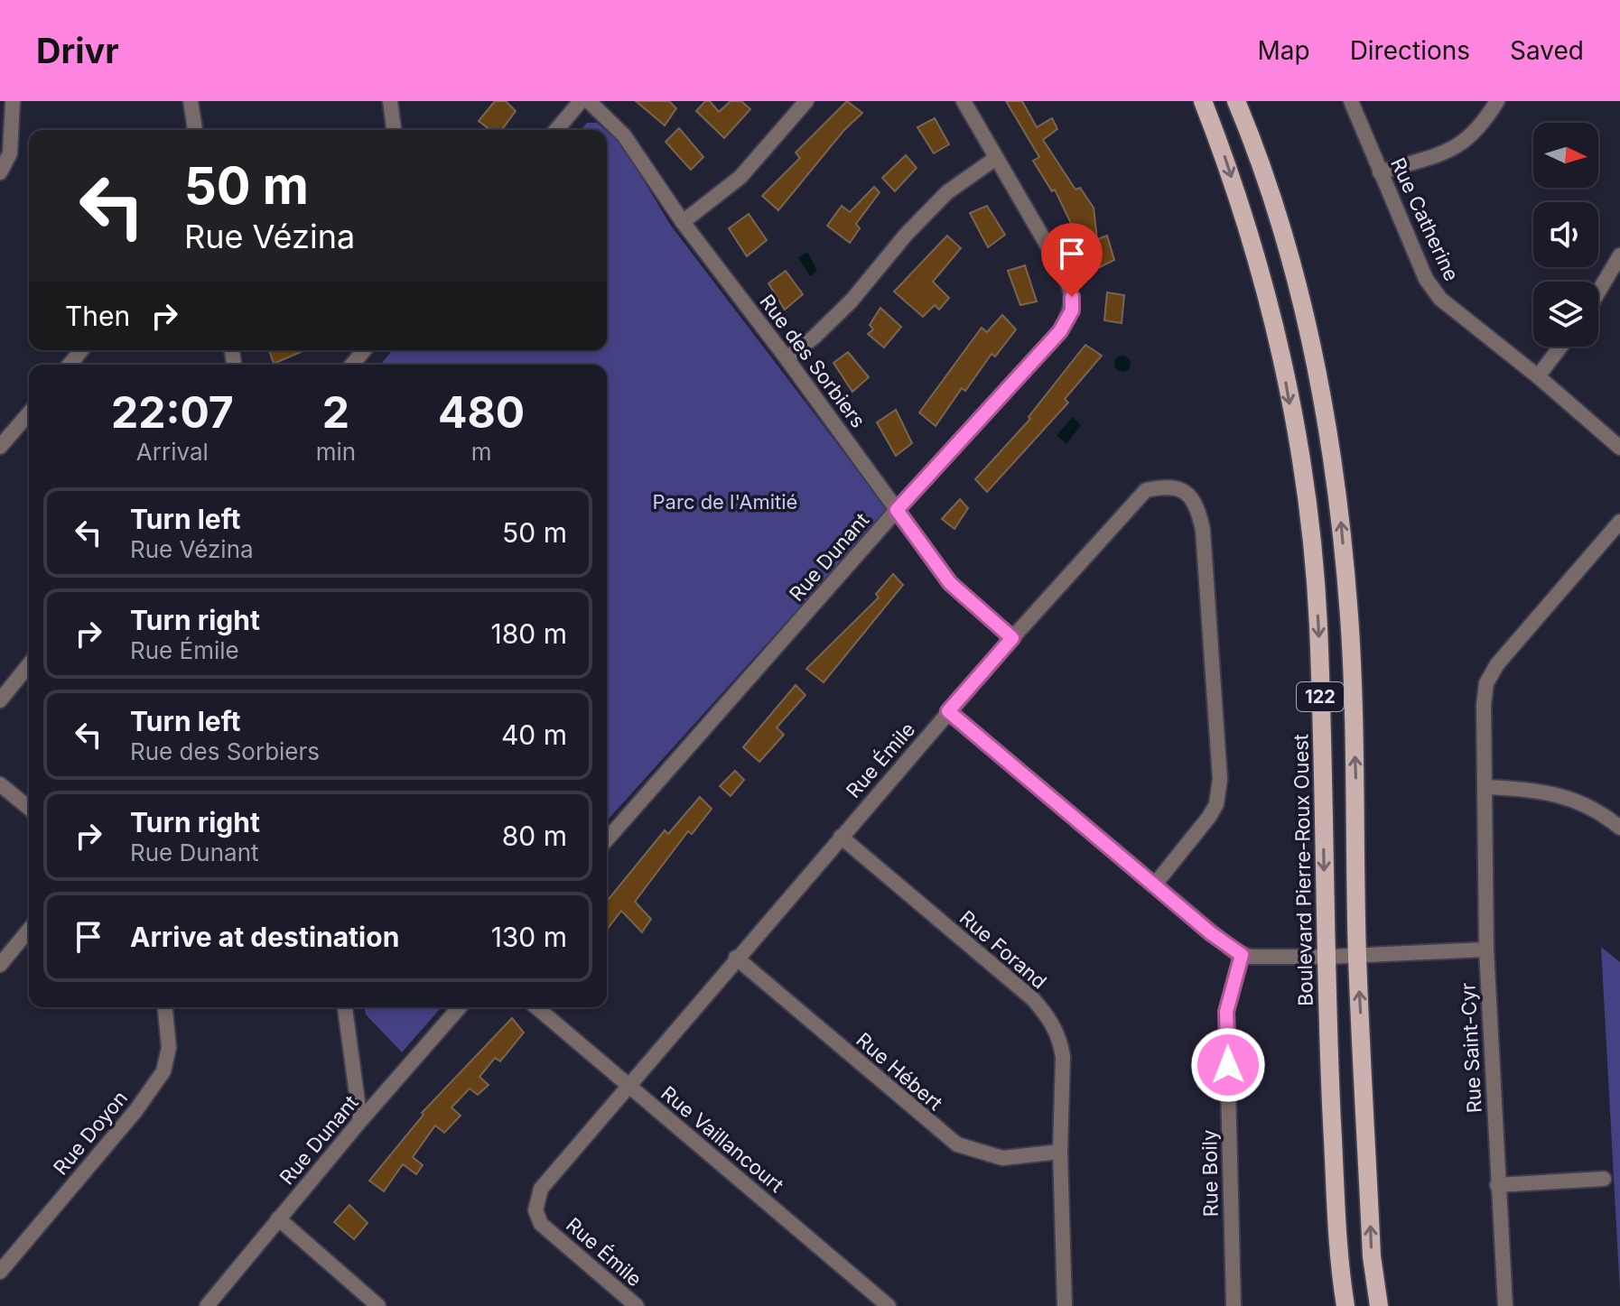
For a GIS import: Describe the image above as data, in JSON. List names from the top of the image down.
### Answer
{
  "streets": {
    "main road": ["122", "Boulevard Pierre-Roux Ouest"],
    "street": [
      "Rue Catherine",
      "Rue des Sorbiers",
      "Rue Dunant",
      "Rue Émile",
      "Rue Forand",
      "Rue Saint-Cyr",
      "Rue Hébert",
      "Rue Doyon",
      "Rue Vaillancourt",
      "Rue Boily"
    ]
  },
  "crossings": [
    ["Rue des Sorbiers", "Rue Dunant"],
    ["Rue des Sorbiers", "Rue Émile"],
    ["Rue Émile", "Rue Forand"],
    ["Rue Émile", "Rue Hébert"],
    ["Rue Émile", "Rue Vaillancourt"],
    ["Rue Forand", "Rue Hébert"]
  ],
  "parks": ["Parc de l'Amitié"],
  "north": "right",
  "page": {
    "header": "Drivr",
    "nav": ["Map", "Directions", "Saved"],
    "turn": ["50 m", "Rue Vézina"],
    "then": "Then",
    "eta": [
      "22:07",
      "Arrival",
      "2",
      "min",
      "480",
      "m"
    ],
    "list": [
      {
        "name": "Turn left",
        "note": "Rue Vézina",
        "value": "50 m"
      },
      {
        "name": "Turn right",
        "note": "Rue Émile",
        "value": "180 m"
      },
      {
        "name": "Turn left",
        "note": "Rue des Sorbiers",
        "value": "40 m"
      },
      {
        "name": "Turn right",
        "note": "Rue Dunant",
        "value": "80 m"
      },
      {
        "name": "Arrive at destination",
        "value": "130 m"
      }
    ]
  }
}
